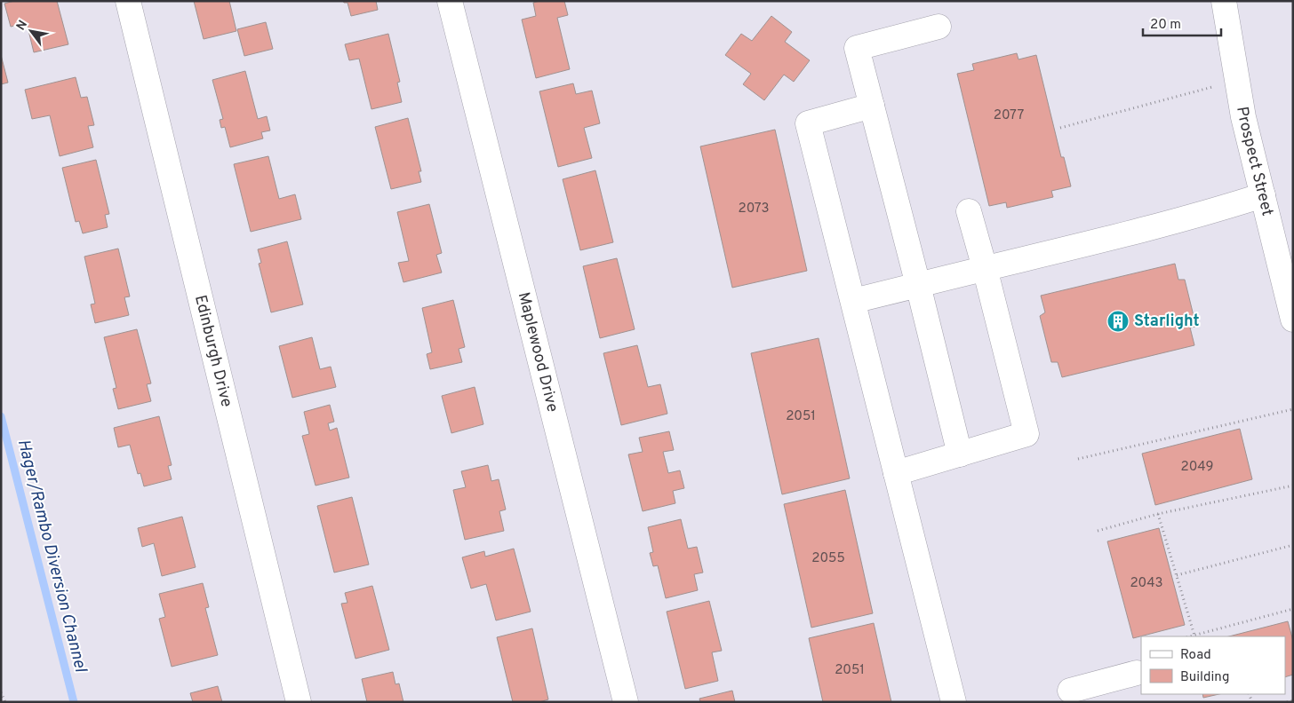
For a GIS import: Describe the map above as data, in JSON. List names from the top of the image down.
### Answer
{
  "streets": {
    "street": ["Prospect Street", "Edinburgh Drive", "Maplewood Drive"]
  },
  "water": ["Hager/Rambo Diversion Channel"],
  "places": {
    "building": ["Starlight"]
  },
  "house_numbers": [
    "2077",
    "2073",
    "2051",
    "2049",
    "2055",
    "2043",
    "2051"
  ],
  "legend": ["Road", "Building"],
  "scale_bar": "20 m",
  "north": "top left"
}
